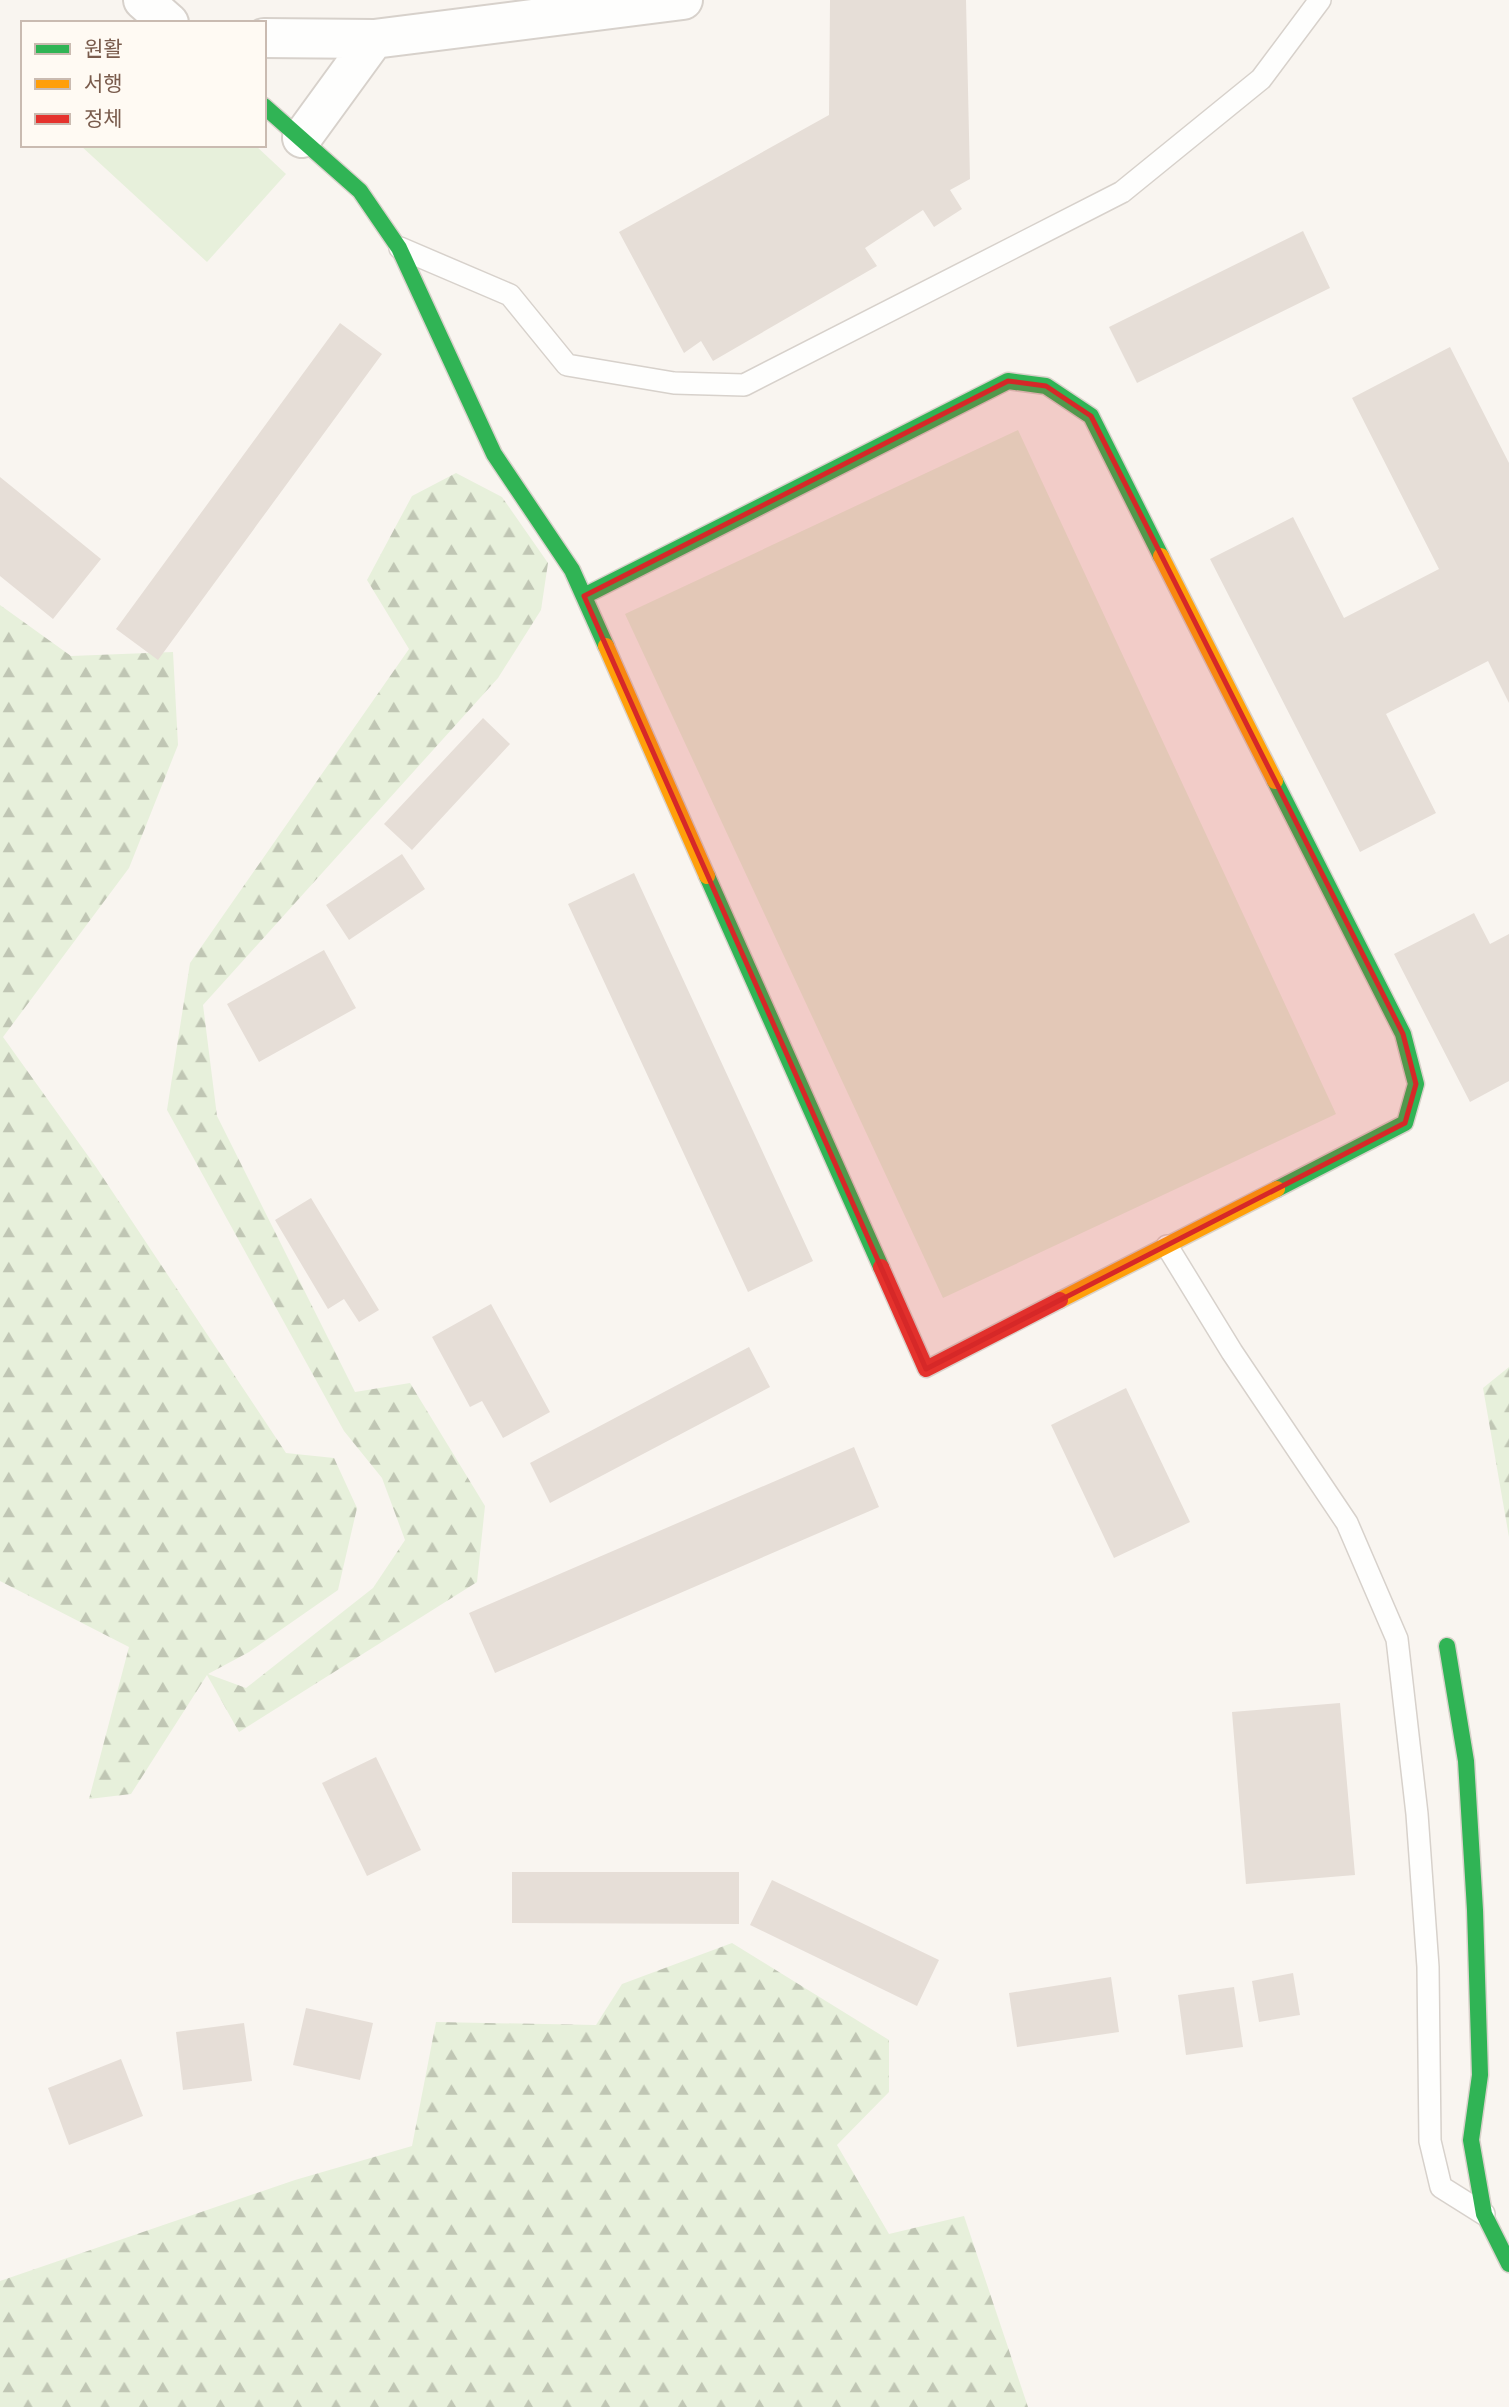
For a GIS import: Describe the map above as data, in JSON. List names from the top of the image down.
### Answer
{
  "legend": ["원활", "서행", "정체"]
}
